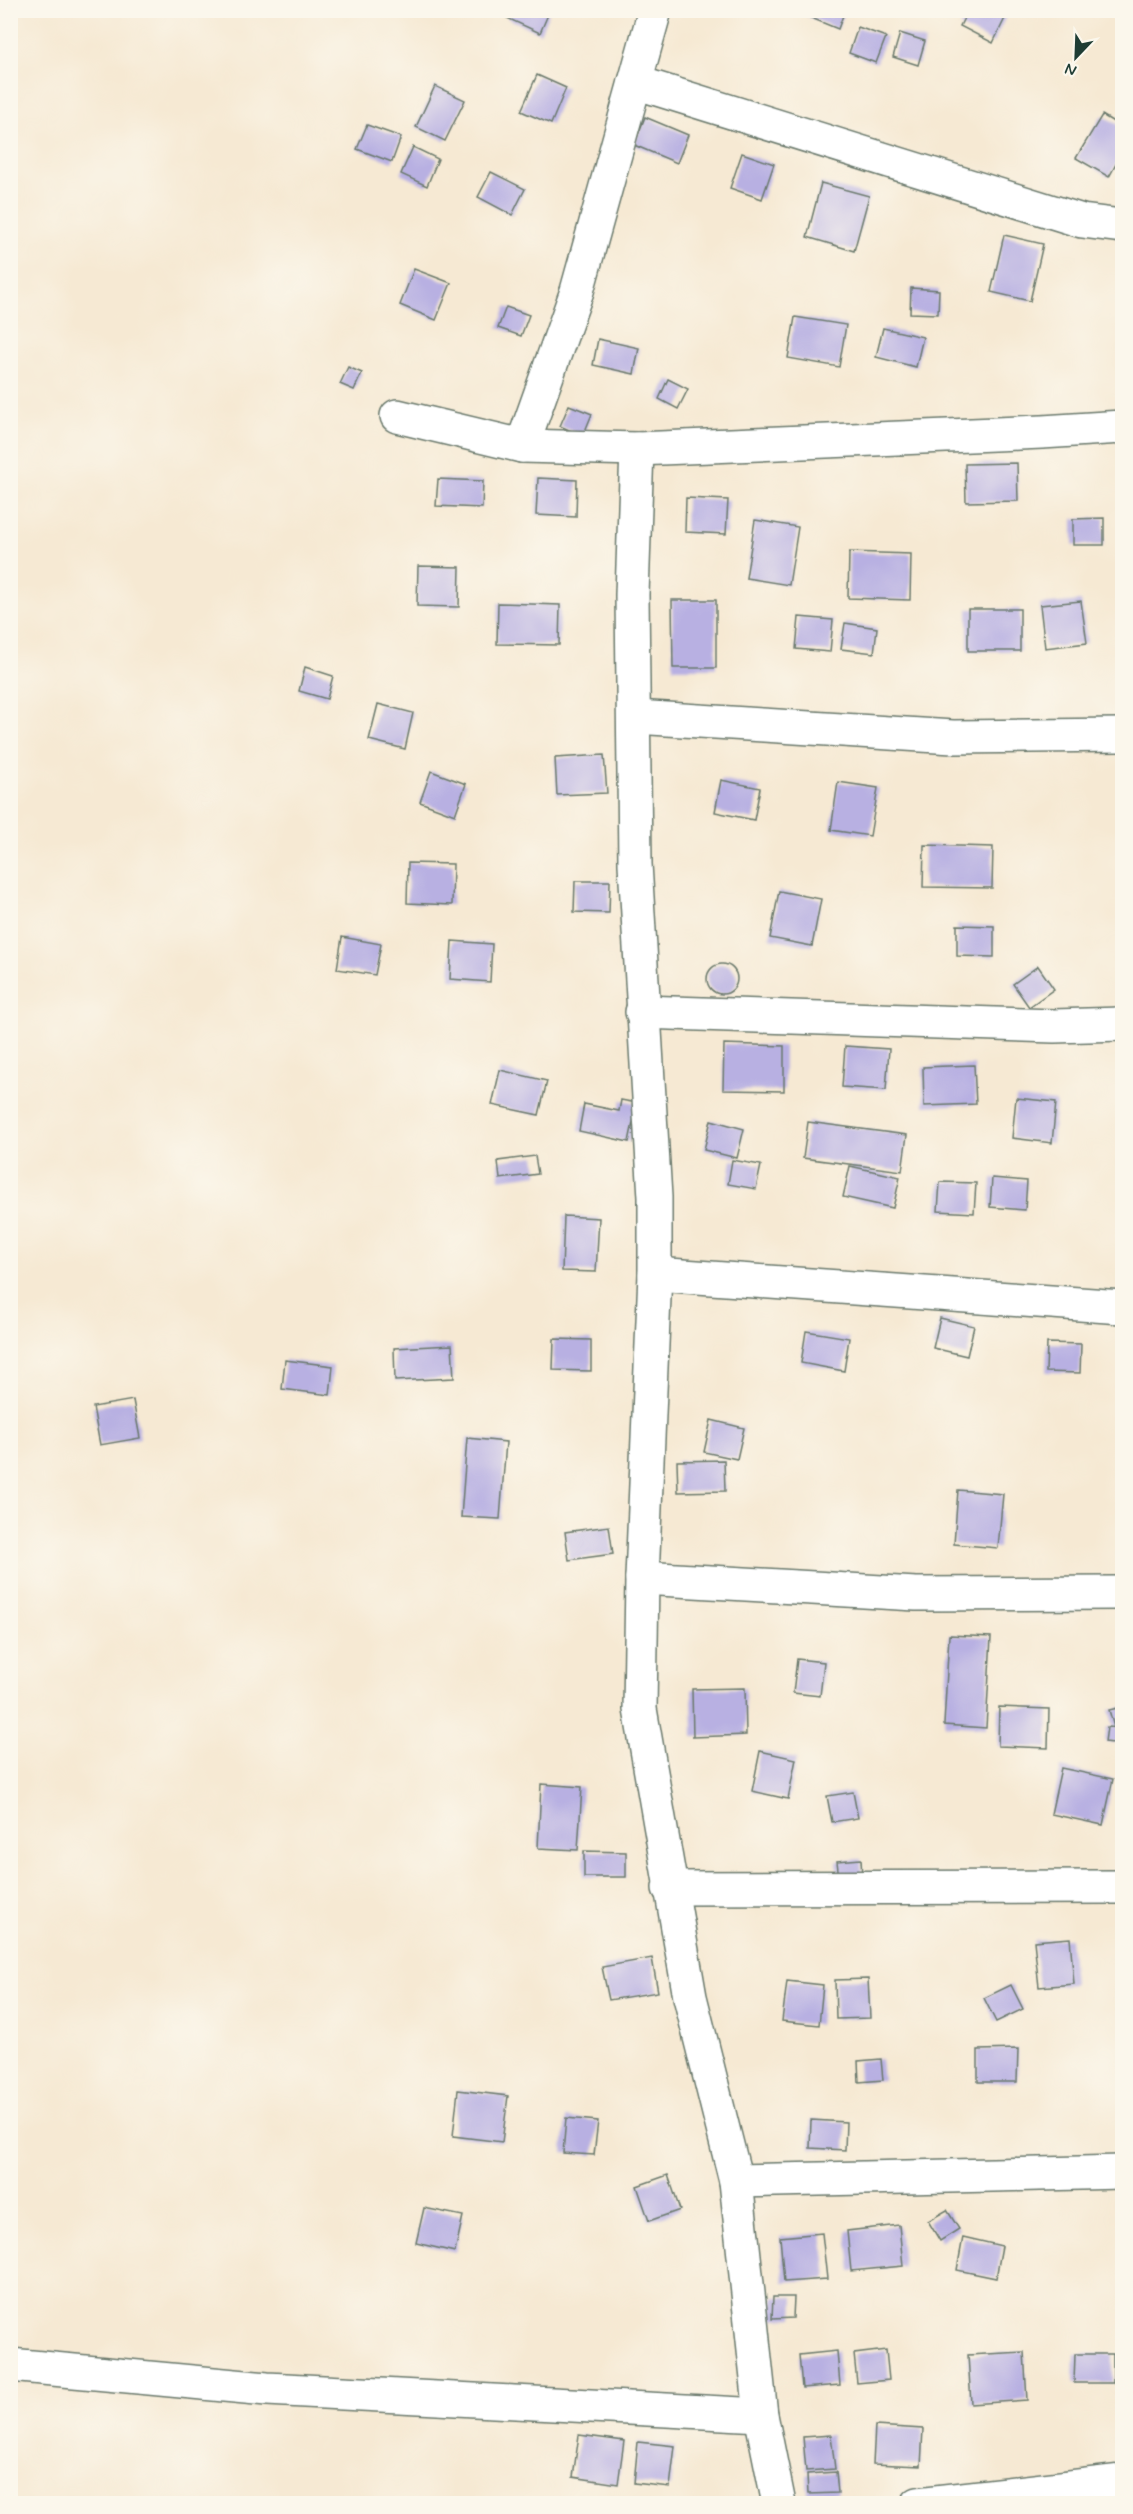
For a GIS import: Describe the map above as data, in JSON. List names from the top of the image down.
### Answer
{
  "north": "bottom left"
}
